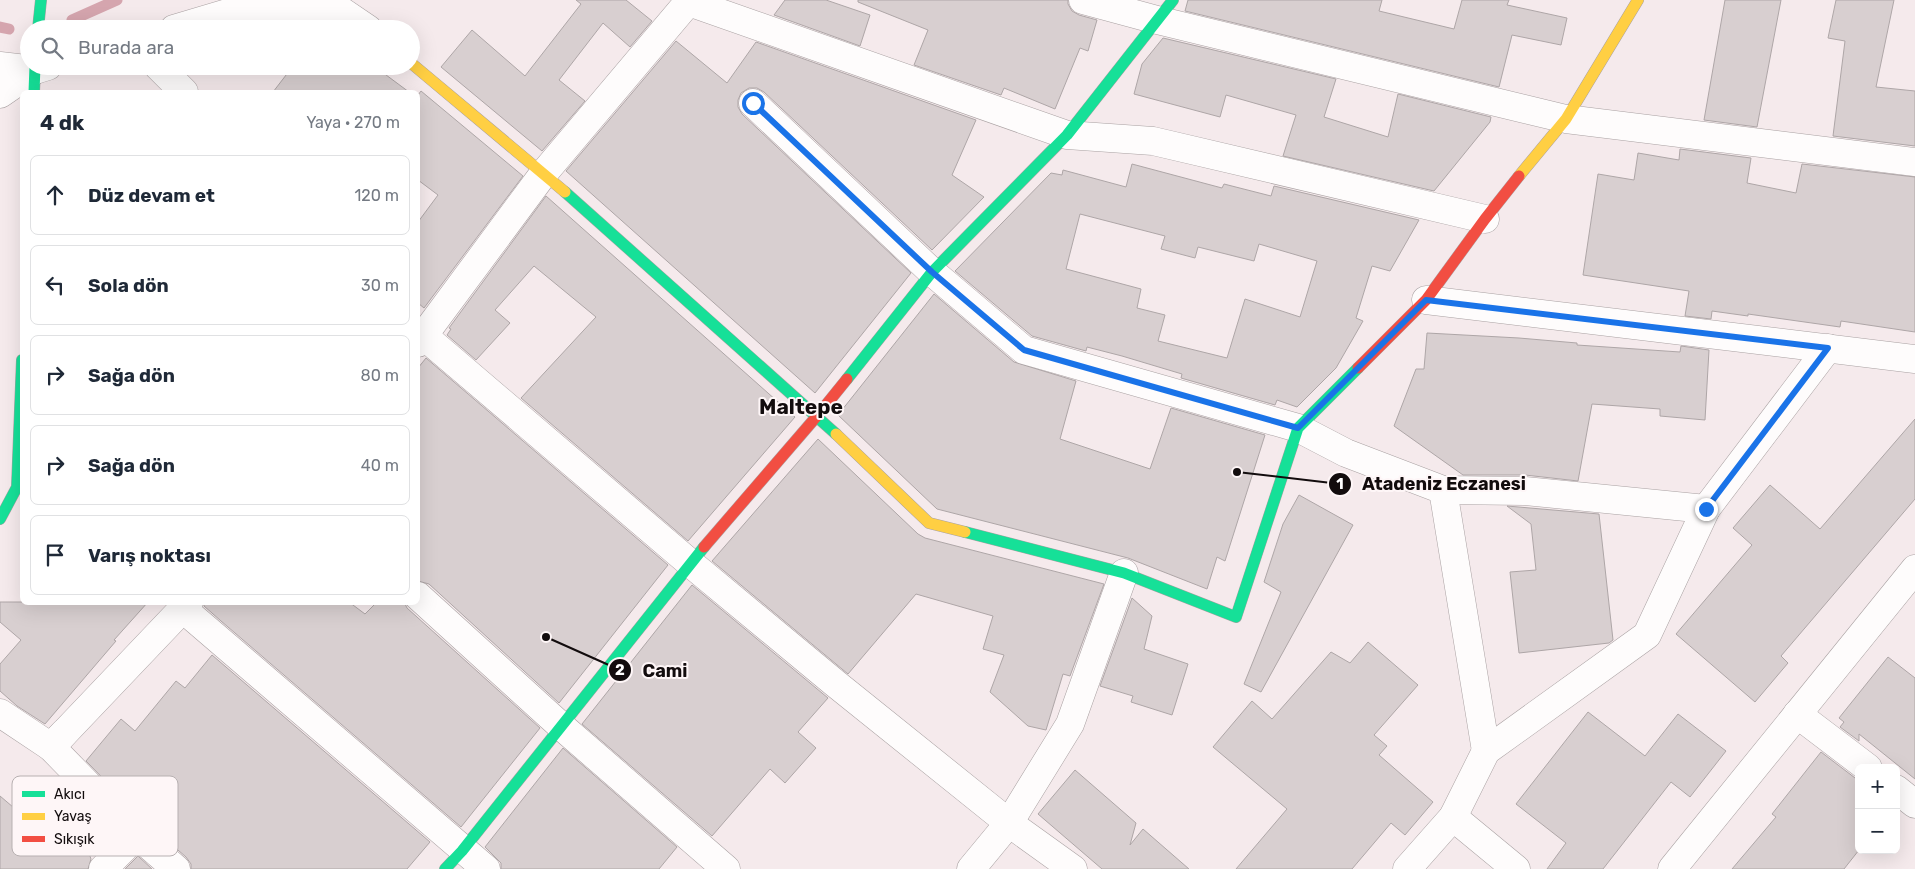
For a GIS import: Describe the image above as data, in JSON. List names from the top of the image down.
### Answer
{
  "districts": ["Maltepe"],
  "places": ["Atadeniz Eczanesi", "Cami"],
  "legend": ["Akıcı", "Yavaş", "Sıkışık"],
  "page": {
    "search": "Burada ara",
    "heading": ["4 dk", "Yaya · 270 m"],
    "list": [
      ["Düz devam et", "120 m"],
      ["Sola dön", "30 m"],
      ["Sağa dön", "80 m"],
      ["Sağa dön", "40 m"],
      "Varış noktası"
    ],
    "map_buttons": ["+", "−"]
  }
}
